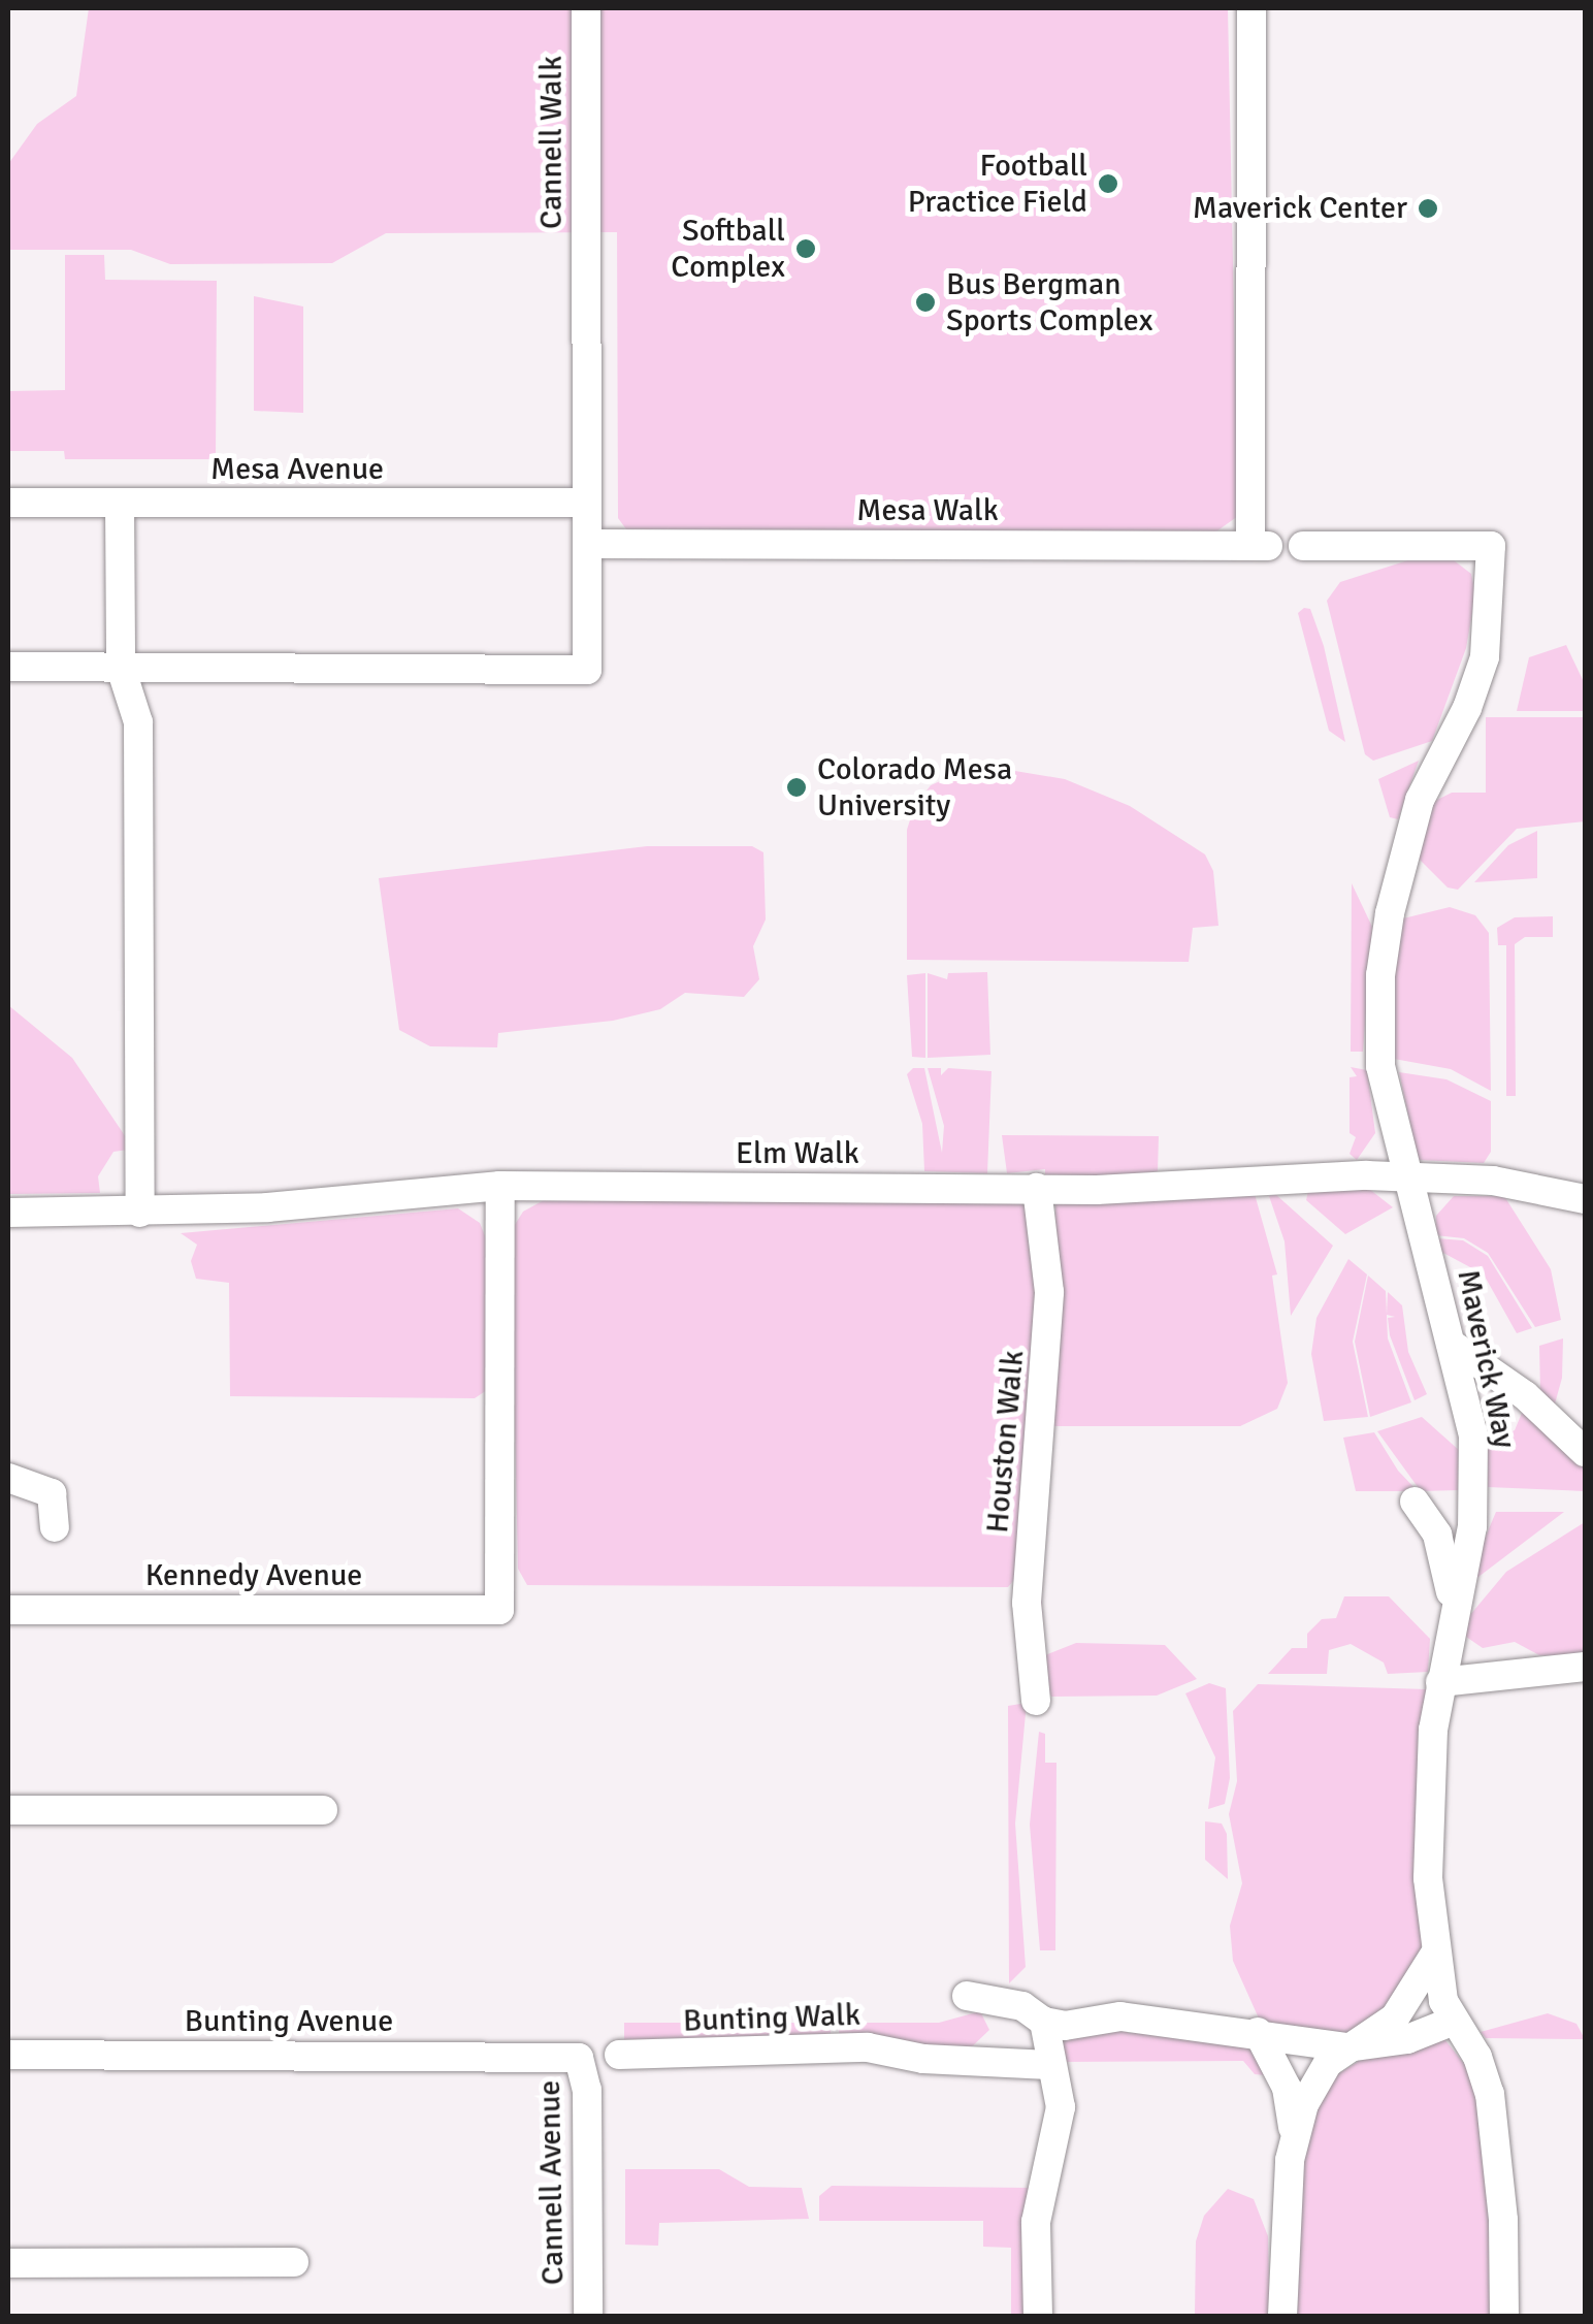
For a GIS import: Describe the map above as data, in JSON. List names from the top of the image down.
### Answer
{
  "streets": {
    "street": [
      "Cannell Walk",
      "Mesa Avenue",
      "Mesa Walk",
      "Elm Walk",
      "Maverick Way",
      "Houston Walk",
      "Kennedy Avenue",
      "Bunting Walk",
      "Bunting Avenue",
      "Cannell Avenue"
    ]
  },
  "crossings": [
    ["Cannell Walk", "Mesa Avenue"],
    ["Elm Walk", "Maverick Way"],
    ["Elm Walk", "Houston Walk"],
    ["Elm Walk", "Kennedy Avenue"],
    ["Bunting Avenue", "Cannell Avenue"]
  ],
  "places": [
    "Football Practice Field",
    "Maverick Center",
    "Softball Complex",
    "Bus Bergman Sports Complex",
    "Colorado Mesa University"
  ]
}
